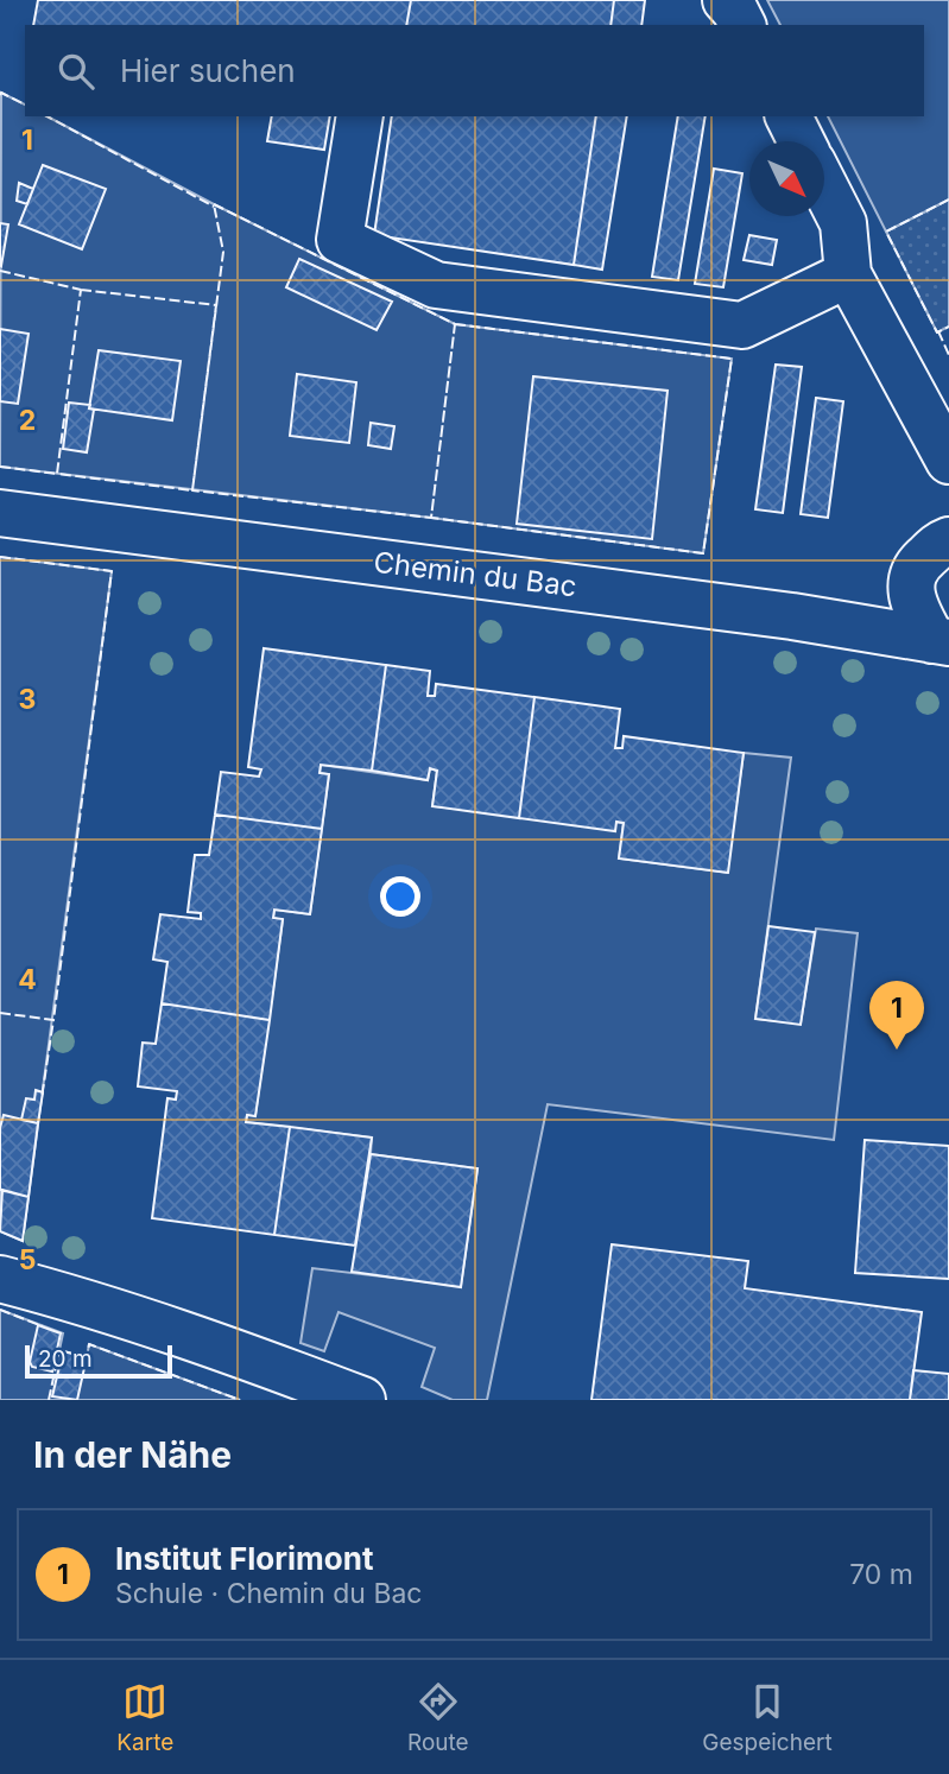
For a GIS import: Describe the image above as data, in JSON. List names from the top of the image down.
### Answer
{
  "streets": {
    "street": ["Chemin du Bac"]
  },
  "scale_bar": "20 m",
  "north": "bottom right",
  "page": {
    "search": "Hier suchen",
    "pins": "1",
    "scale": "20 m",
    "heading": "In der Nähe",
    "list": [
      {
        "mark": "1",
        "name": "Institut Florimont",
        "note": "Schule · Chemin du Bac",
        "value": "70 m"
      }
    ],
    "nav": ["Karte", "Route", "Gespeichert"]
  },
  "grid": {
    "rows": [
      "1",
      "2",
      "3",
      "4",
      "5"
    ]
  }
}
